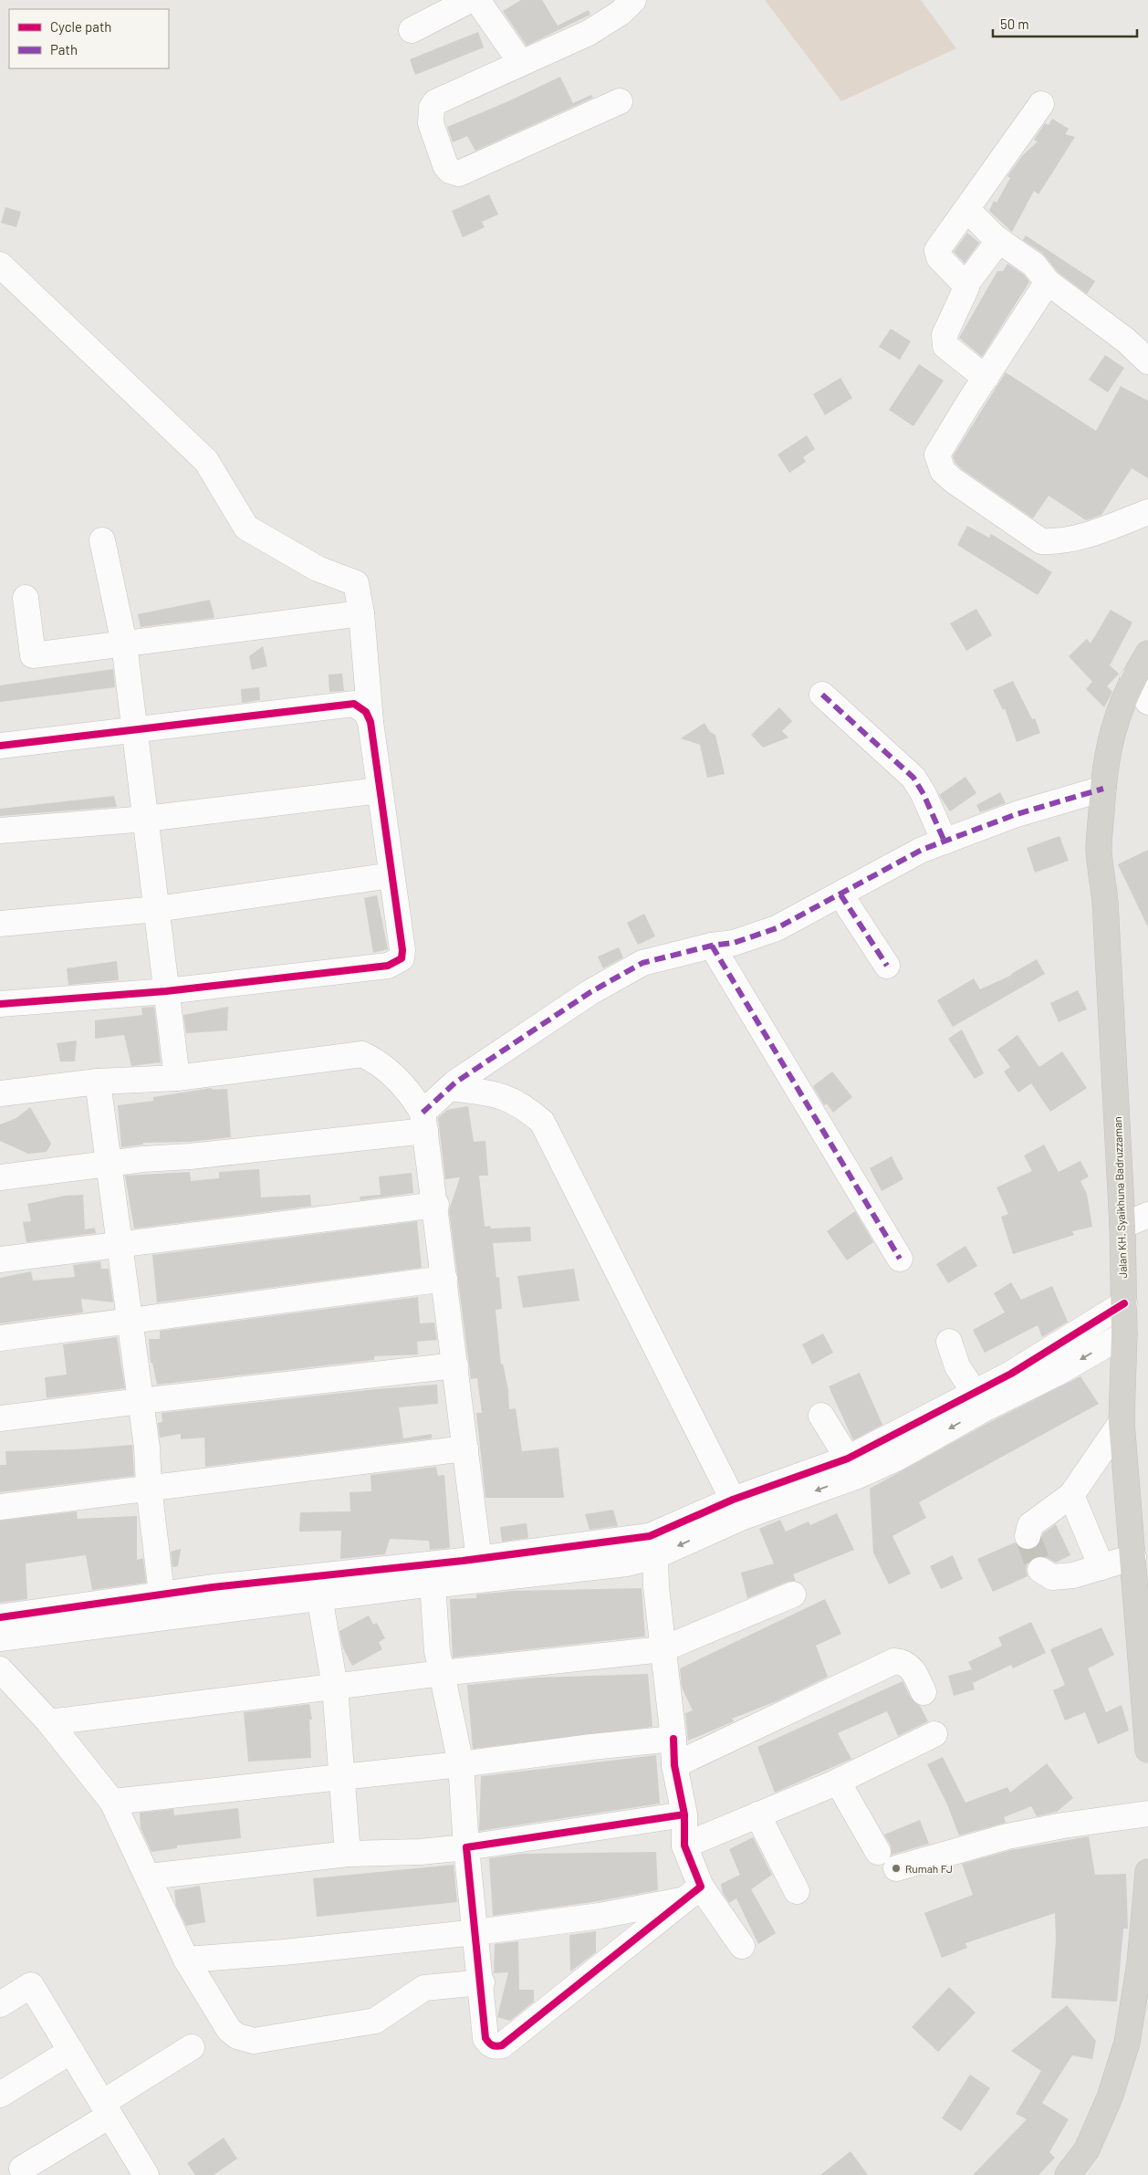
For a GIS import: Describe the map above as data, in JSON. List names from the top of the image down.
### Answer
{
  "streets": {
    "main road": ["Jalan KH. Syaikhuna Badruzzaman"]
  },
  "places": ["Rumah FJ"],
  "legend": ["Cycle path", "Path"],
  "scale_bar": "50 m"
}
